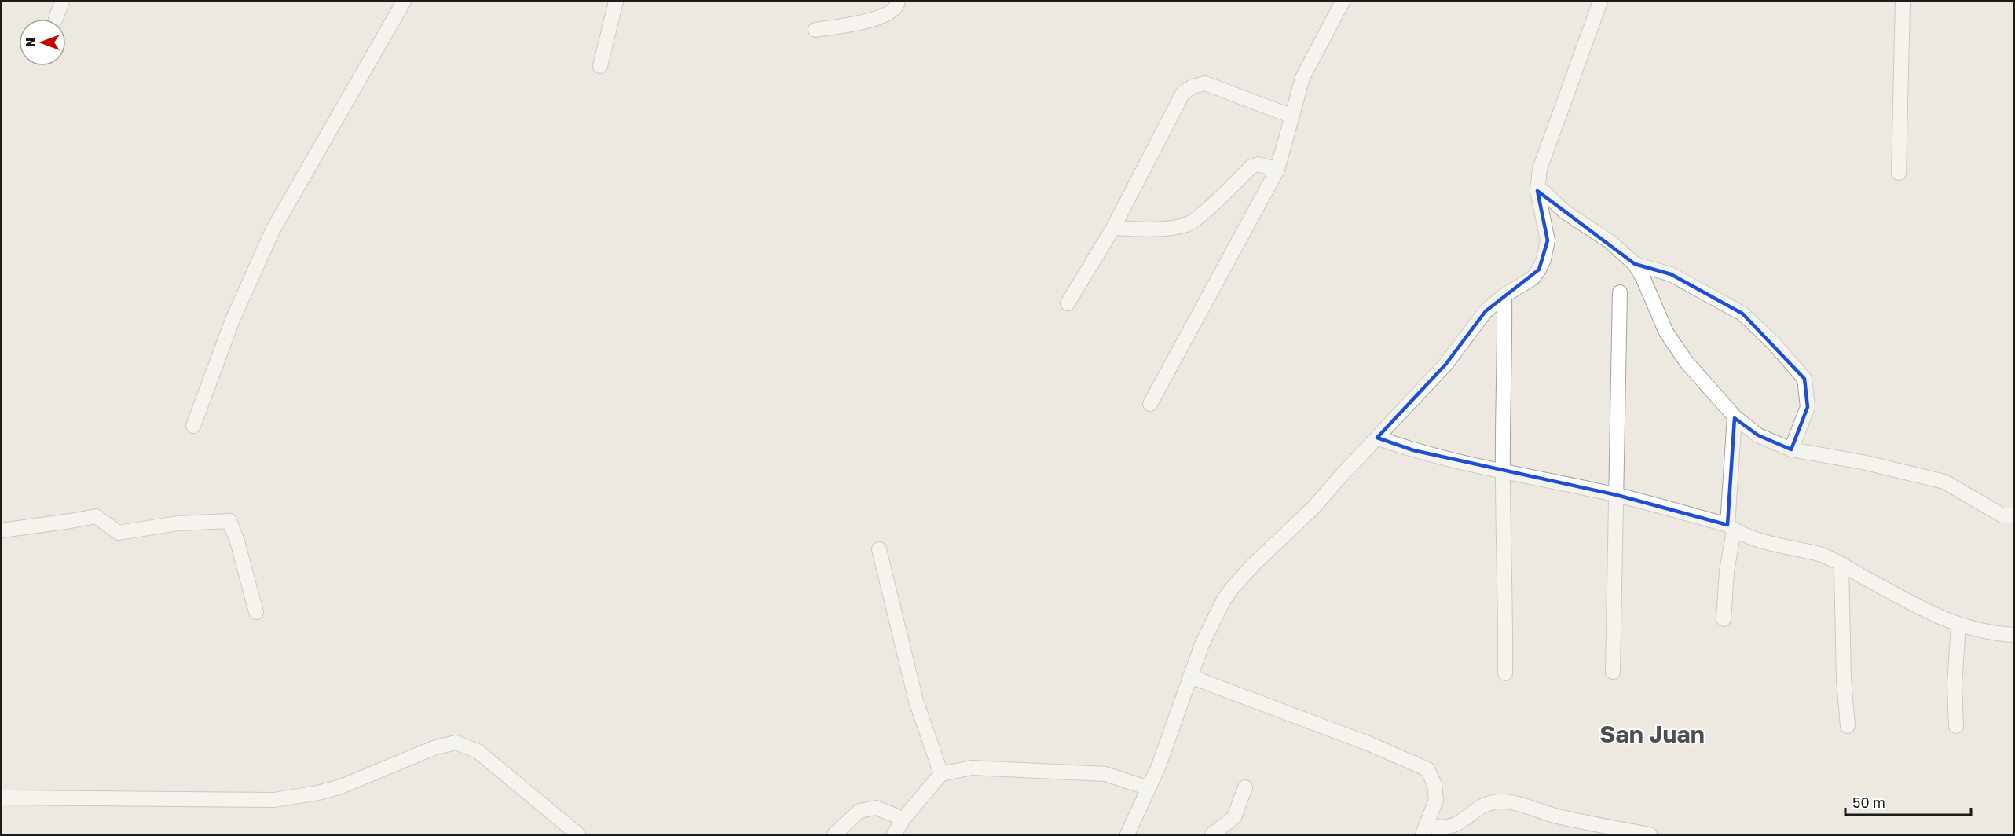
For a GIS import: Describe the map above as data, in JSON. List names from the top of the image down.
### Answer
{
  "districts": ["San Juan"],
  "scale_bar": "50 m",
  "north": "left"
}
